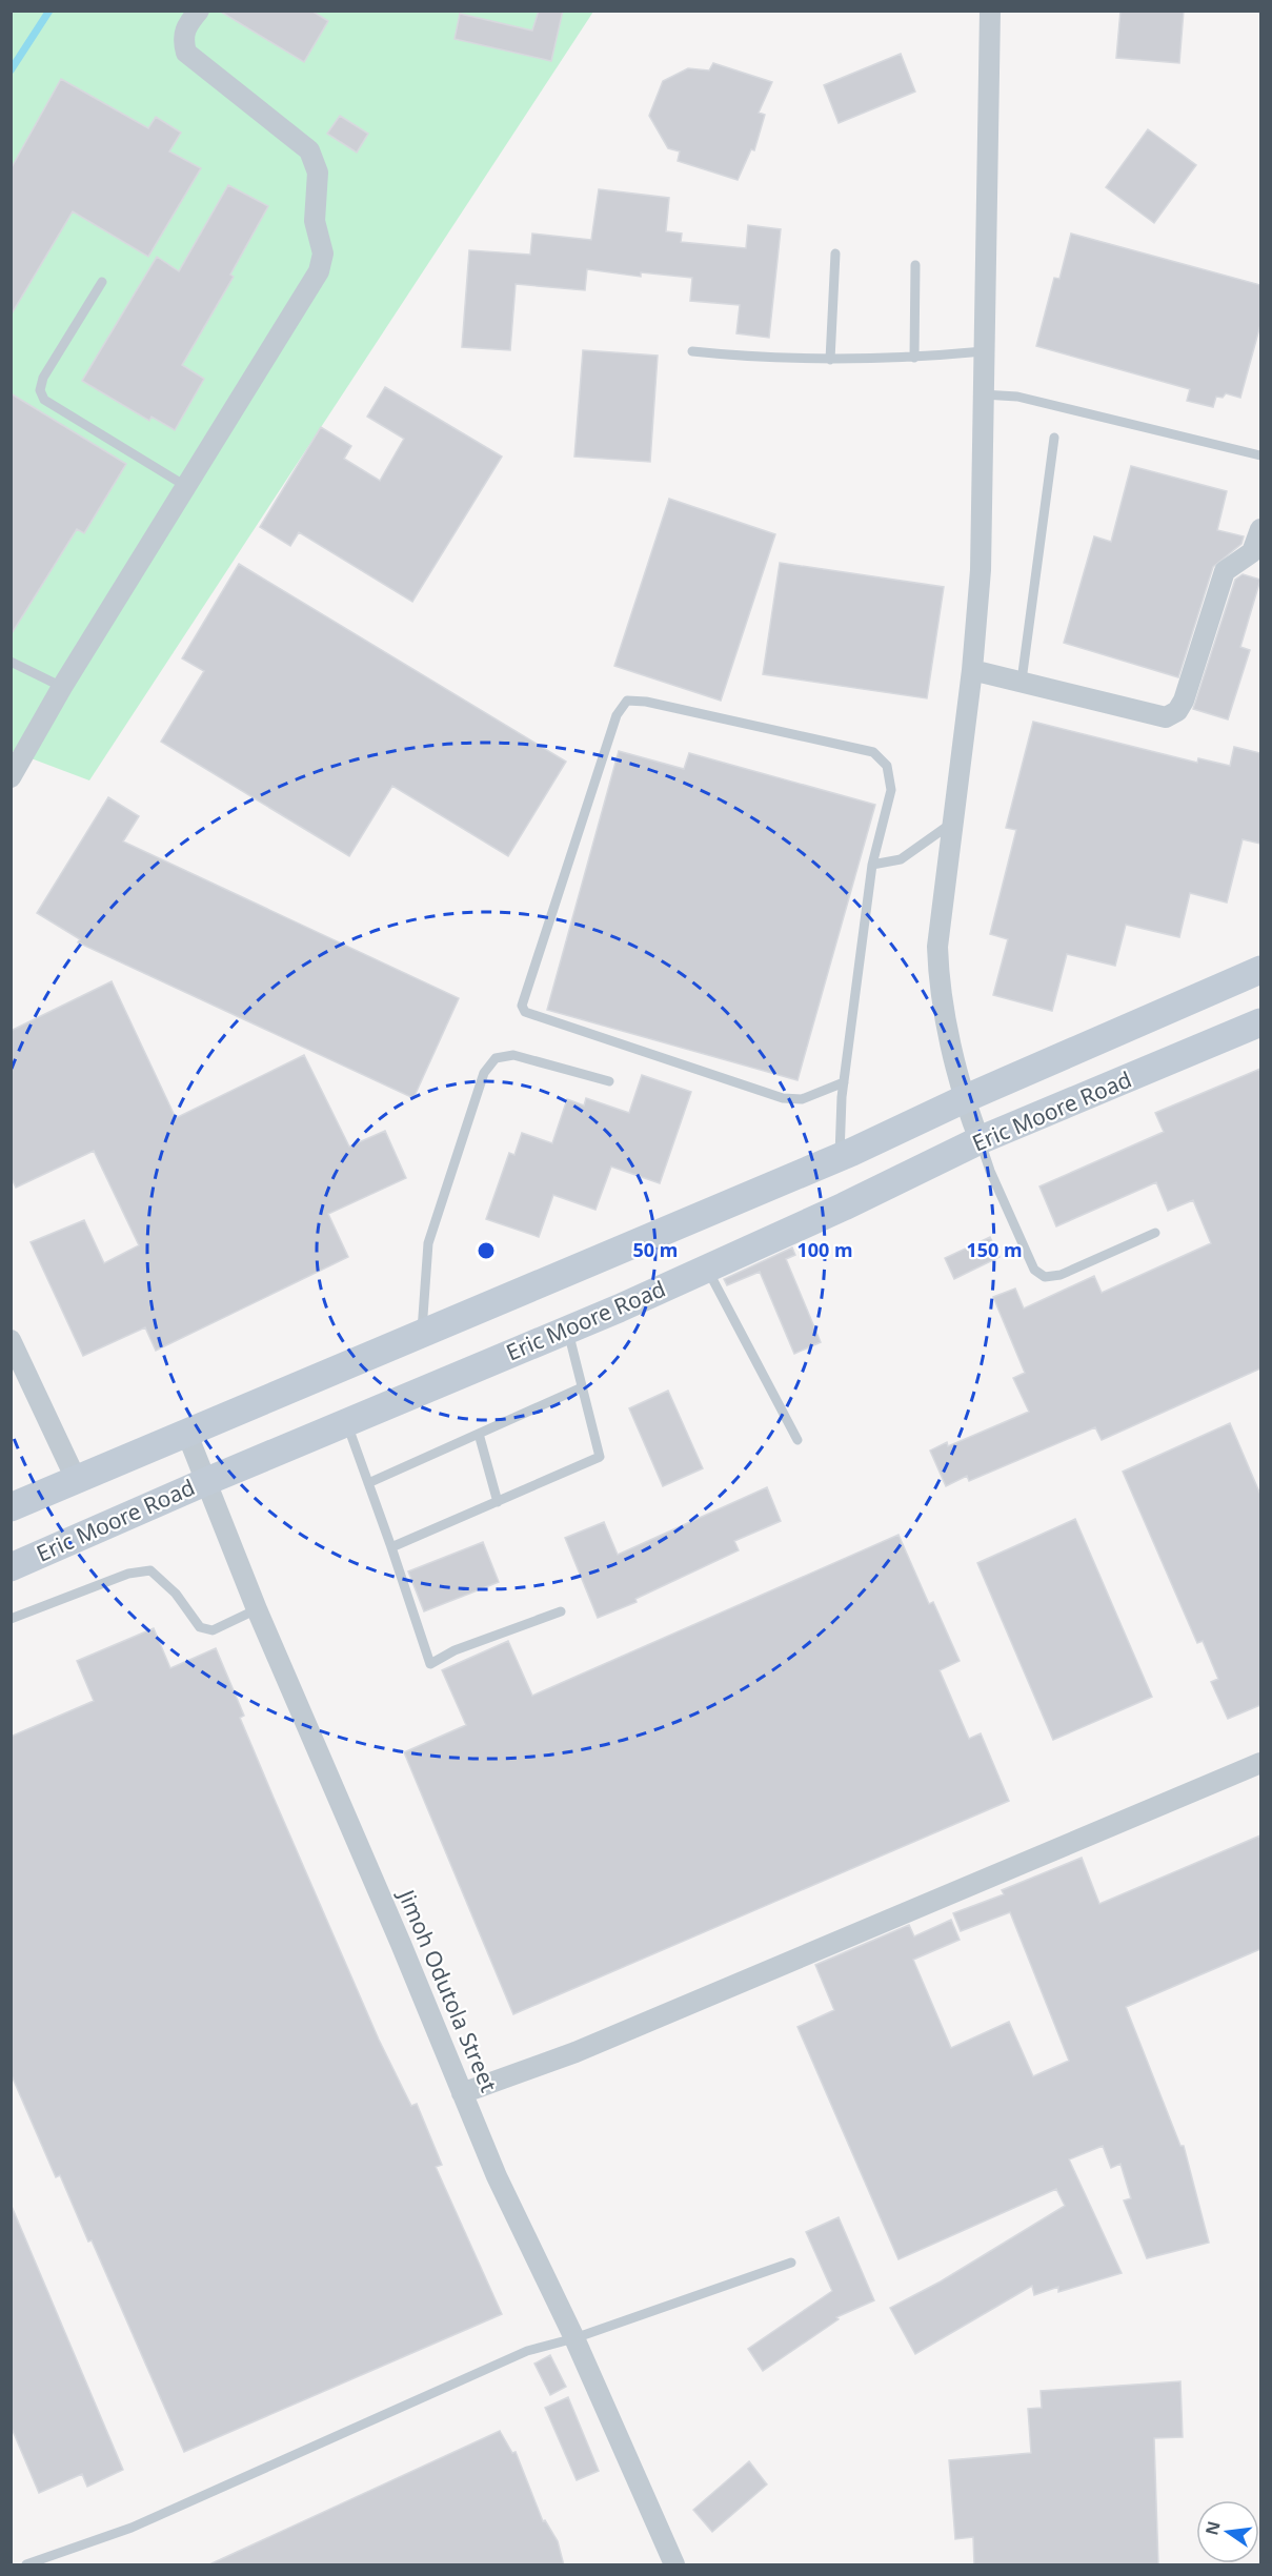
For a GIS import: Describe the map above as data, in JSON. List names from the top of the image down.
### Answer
{
  "streets": {
    "street": ["Eric Moore Road", "Jimoh Odutola Street"]
  },
  "crossings": [
    ["Eric Moore Road", "Jimoh Odutola Street"]
  ],
  "north": "left",
  "rings": ["50 m", "100 m", "150 m"]
}
